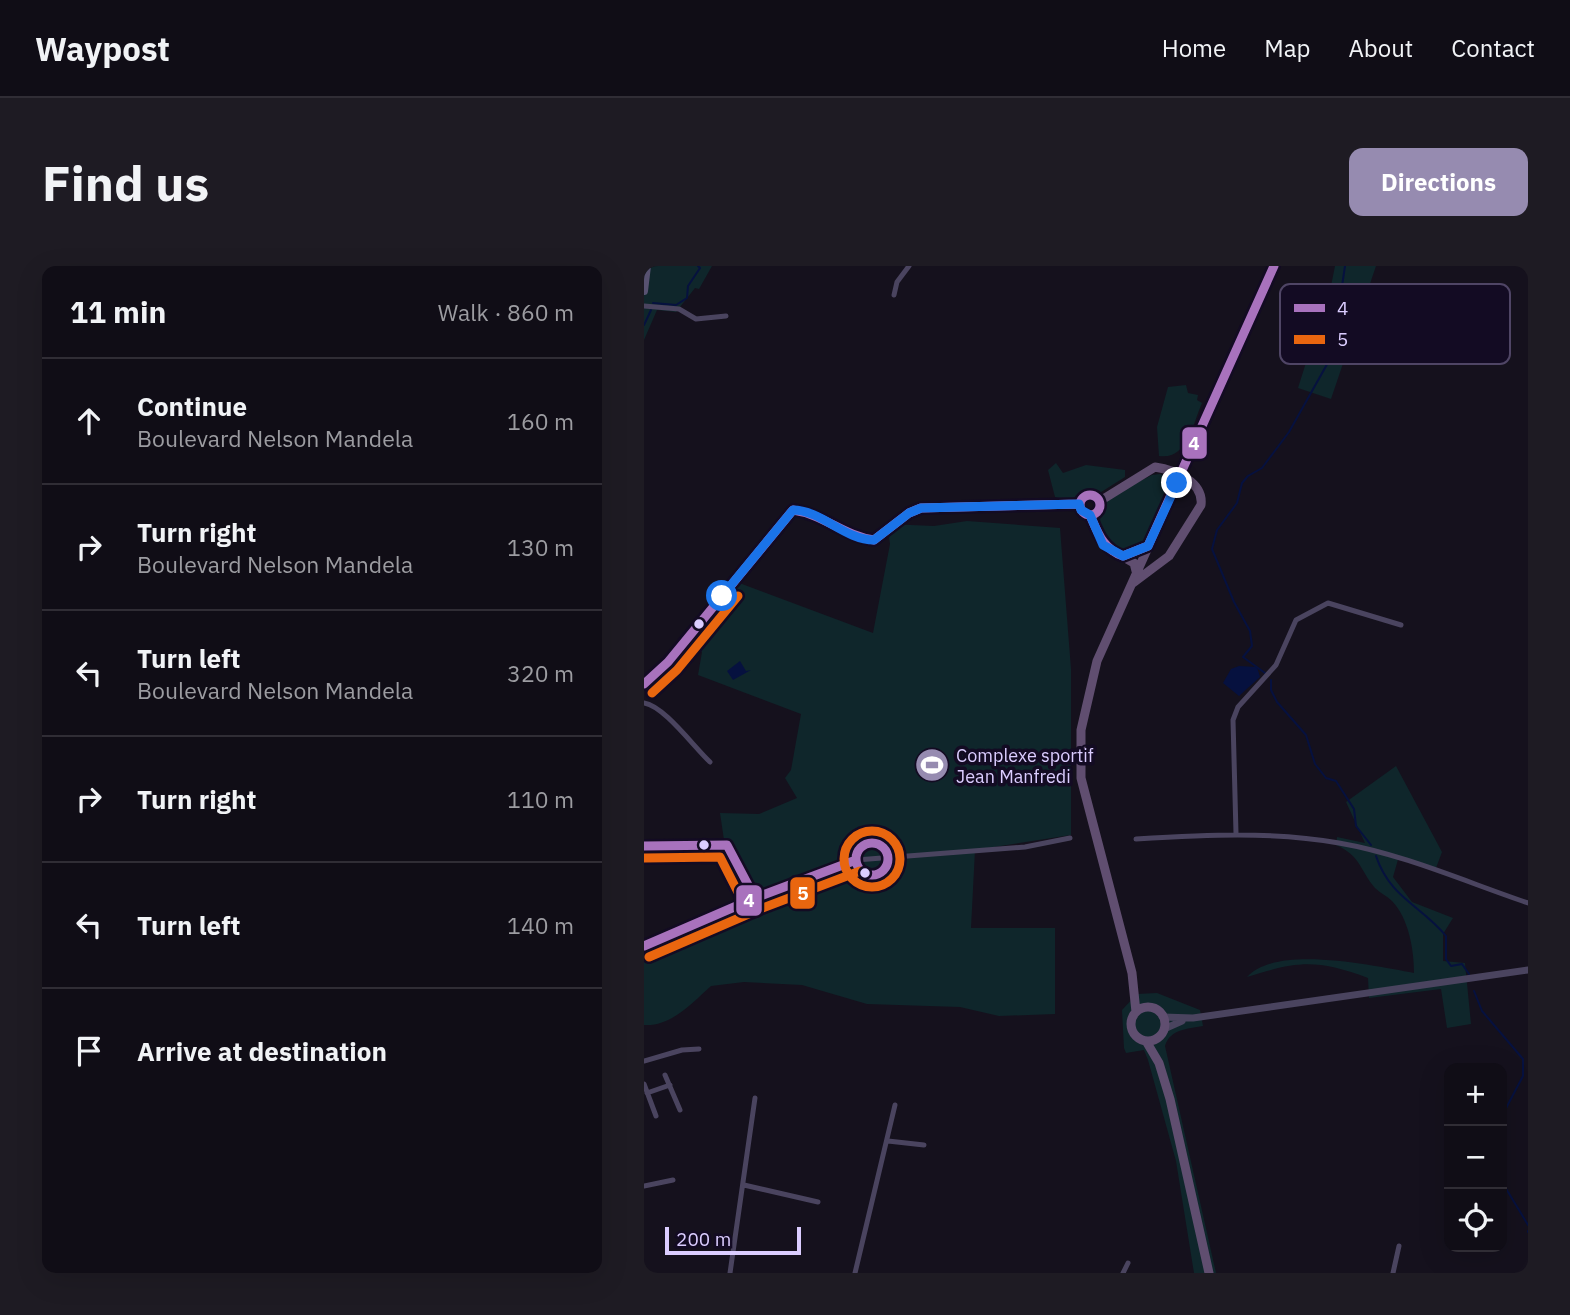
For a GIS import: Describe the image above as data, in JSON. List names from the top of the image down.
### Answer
{
  "places": {
    "sports": ["Complexe sportif Jean Manfredi"]
  },
  "lines": ["transit line 4", "transit line 5"],
  "legend": ["4", "5"],
  "scale_bar": "200 m",
  "page": {
    "header": "Waypost",
    "nav": [
      "Home",
      "Map",
      "About",
      "Contact"
    ],
    "buttons": "Directions",
    "title": "Find us",
    "heading": ["11 min", "Walk · 860 m"],
    "list": [
      ["Continue", "Boulevard Nelson Mandela", "160 m"],
      ["Turn right", "Boulevard Nelson Mandela", "130 m"],
      ["Turn left", "Boulevard Nelson Mandela", "320 m"],
      ["Turn right", "110 m"],
      ["Turn left", "140 m"],
      "Arrive at destination"
    ],
    "map_buttons": ["+", "−"],
    "scale": "200 m"
  }
}
